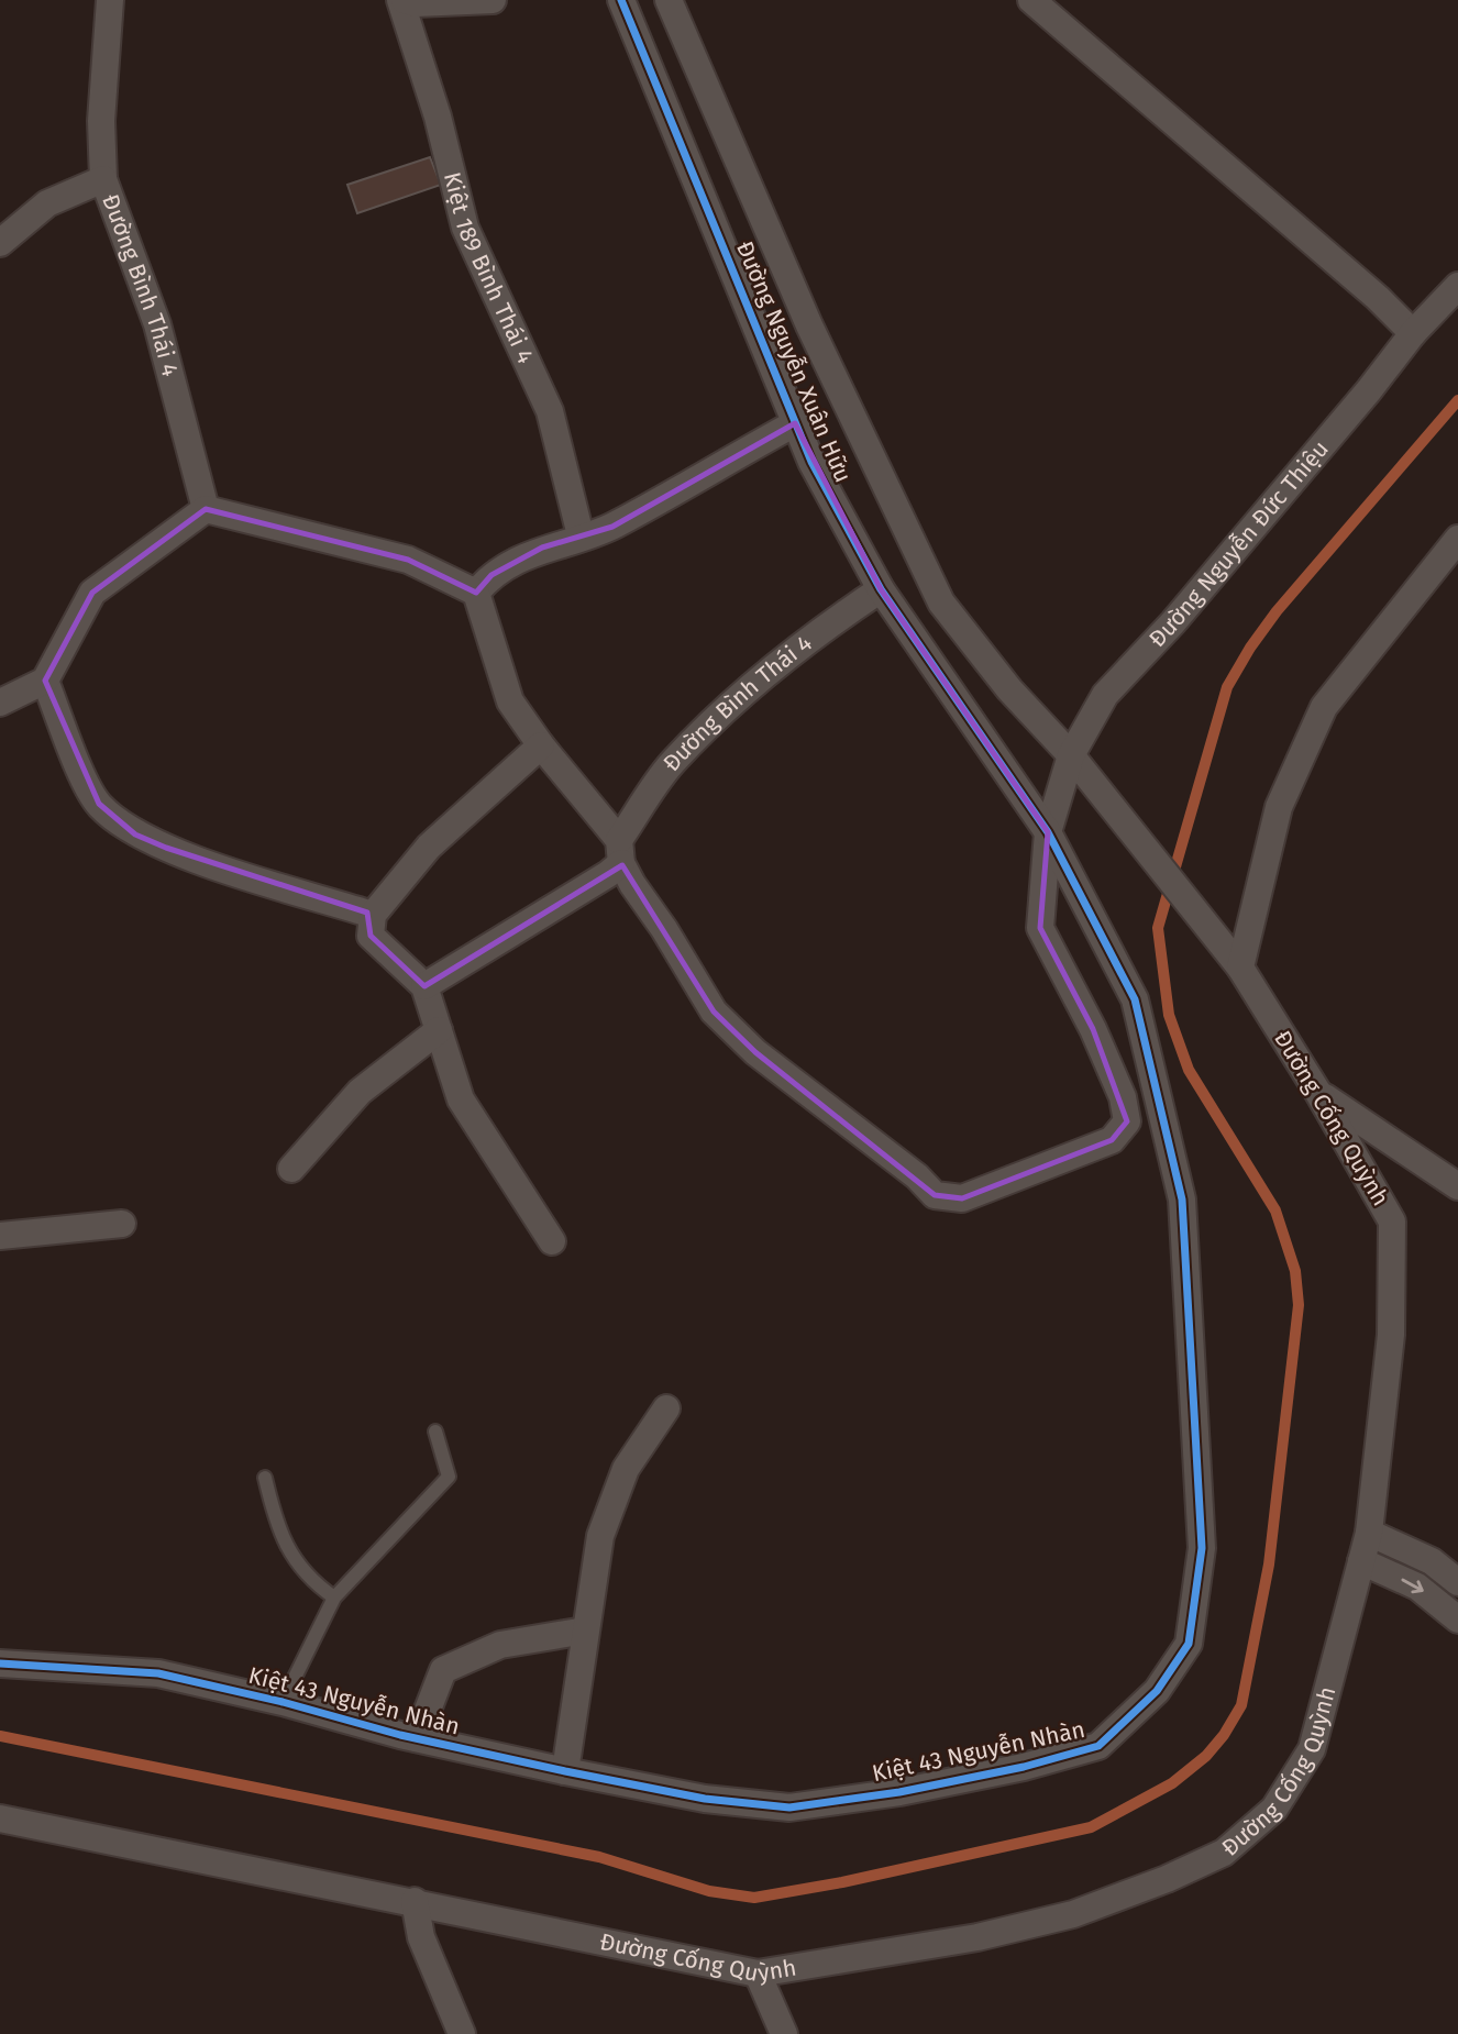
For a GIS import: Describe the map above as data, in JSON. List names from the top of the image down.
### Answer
{
  "streets": {
    "street": [
      "Kiệt 189 Bình Thái 4",
      "Đường Bình Thái 4",
      "Đường Nguyễn Xuân Hữu",
      "Đường Nguyễn Đức Thiệu",
      "Đường Cống Quỳnh",
      "Kiệt 43 Nguyễn Nhàn"
    ]
  },
  "crossings": [
    ["Đường Bình Thái 4", "Đường Nguyễn Xuân Hữu"],
    ["Đường Bình Thái 4", "Đường Nguyễn Đức Thiệu"],
    ["Đường Nguyễn Xuân Hữu", "Đường Nguyễn Đức Thiệu"],
    ["Đường Nguyễn Xuân Hữu", "Đường Cống Quỳnh"],
    ["Đường Nguyễn Xuân Hữu", "Kiệt 43 Nguyễn Nhàn"],
    ["Đường Nguyễn Đức Thiệu", "Kiệt 43 Nguyễn Nhàn"]
  ]
}
